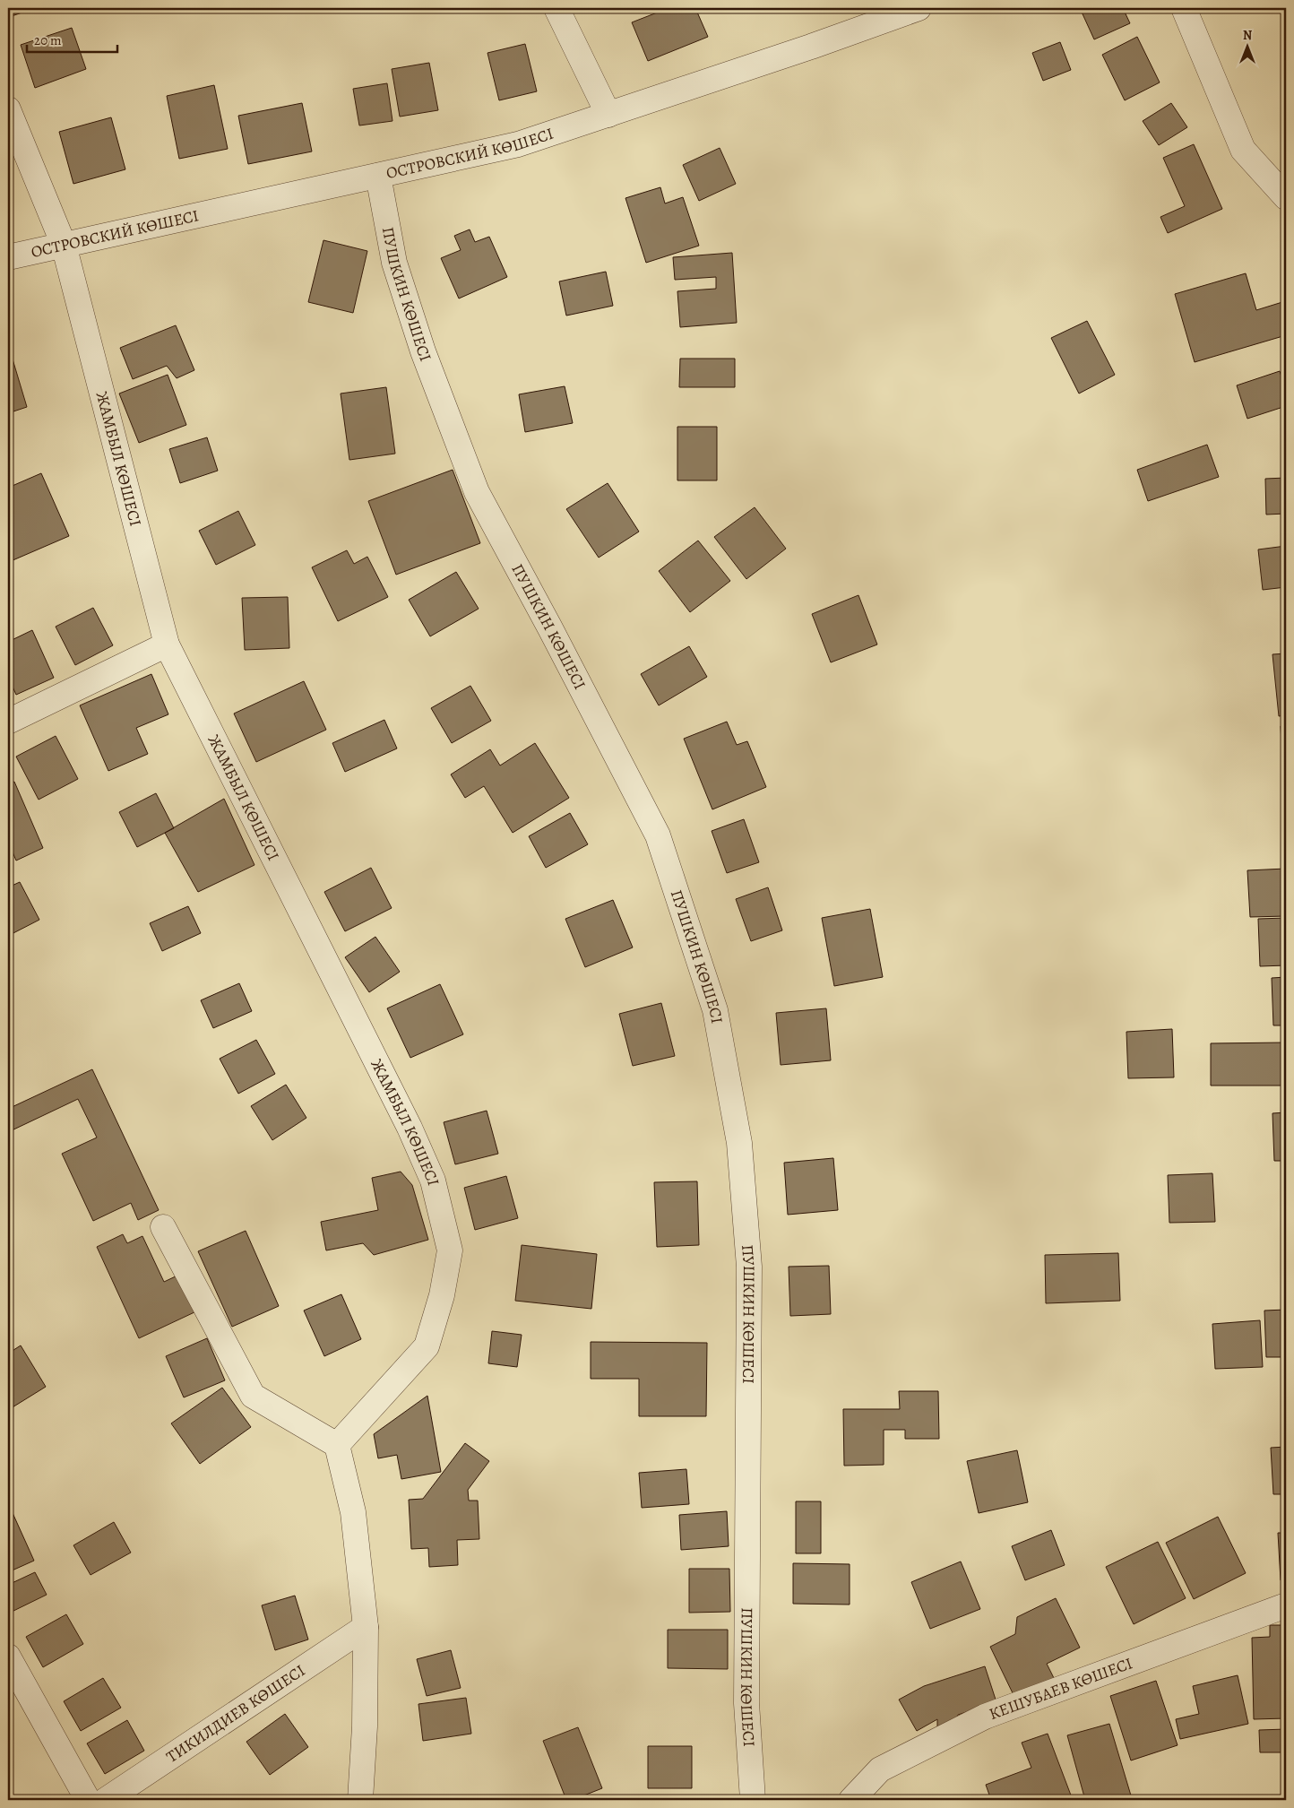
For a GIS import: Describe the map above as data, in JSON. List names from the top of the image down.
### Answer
{
  "streets": {
    "street": [
      "ОСТРОВСКИЙ КӨШЕСІ",
      "ПУШКИН КӨШЕСІ",
      "ЖАМБЫЛ КӨШЕСІ",
      "КЕШУБАЕВ КӨШЕСІ",
      "ТИКИЛДИЕВ КӨШЕСІ"
    ]
  },
  "crossings": [
    ["ОСТРОВСКИЙ КӨШЕСІ", "ПУШКИН КӨШЕСІ"],
    ["ОСТРОВСКИЙ КӨШЕСІ", "ЖАМБЫЛ КӨШЕСІ"]
  ],
  "scale_bar": "20 m",
  "north": "top"
}
